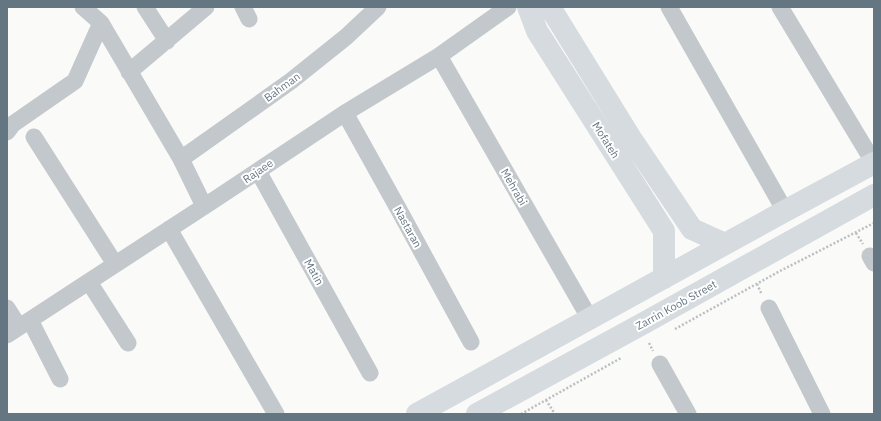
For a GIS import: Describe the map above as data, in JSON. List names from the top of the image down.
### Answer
{
  "streets": {
    "main road": ["Mofateh", "Zarrin Koob Street"],
    "street": [
      "Bahman",
      "Rajaee",
      "Mehrabi",
      "Nastaran",
      "Matin"
    ]
  },
  "crossings": [
    ["Rajaee", "Mehrabi"],
    ["Rajaee", "Nastaran"],
    ["Rajaee", "Matin"]
  ]
}
